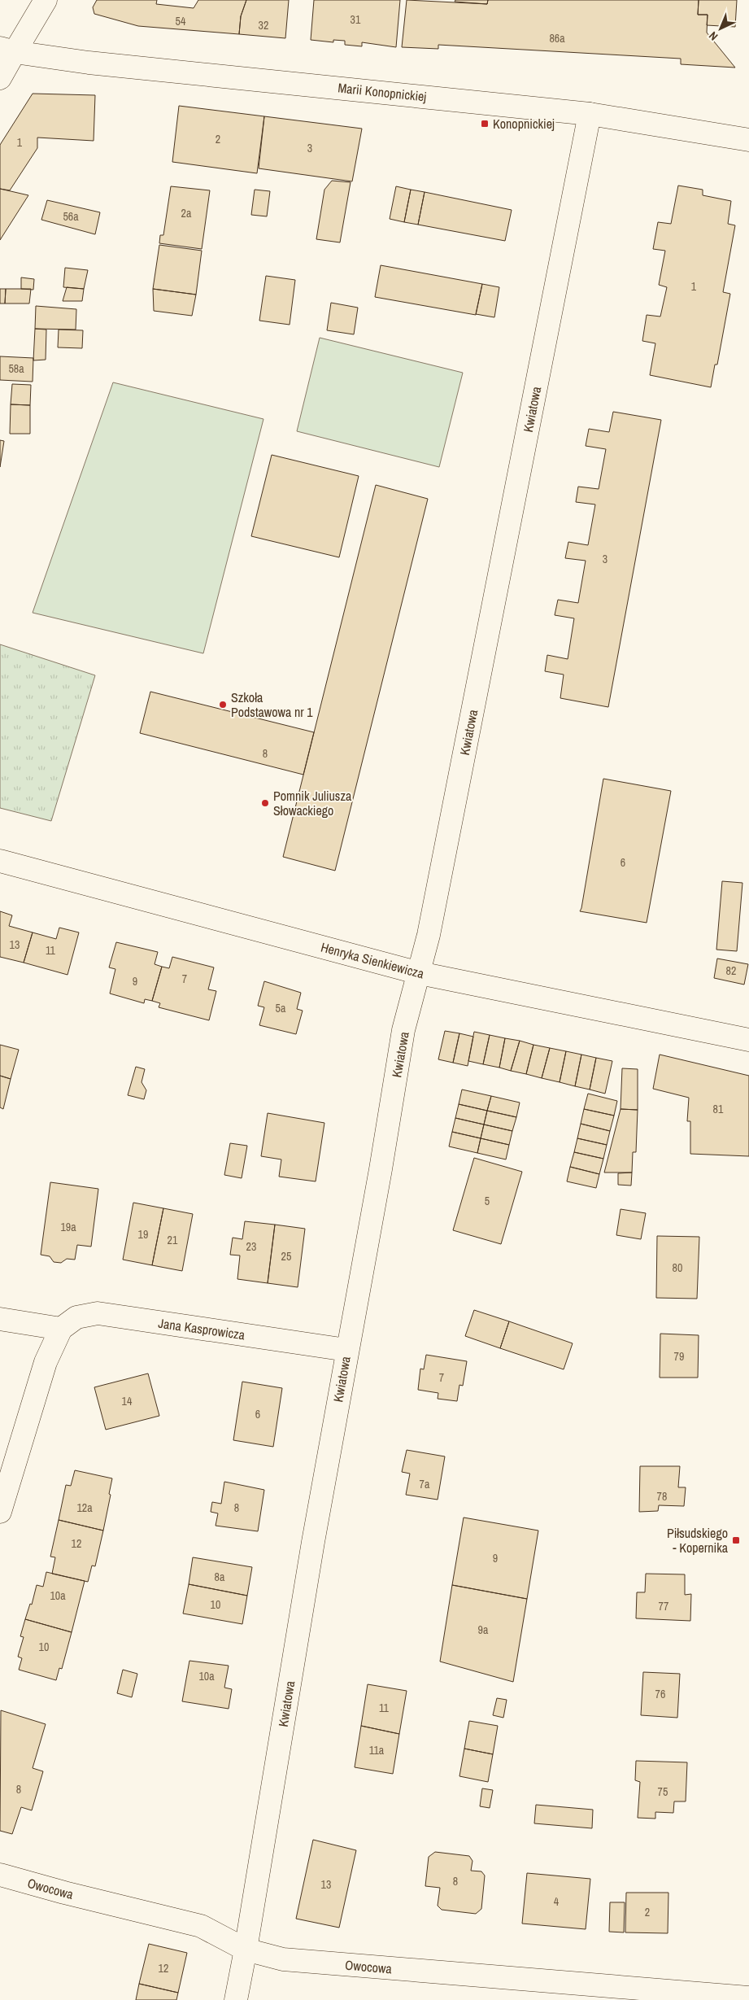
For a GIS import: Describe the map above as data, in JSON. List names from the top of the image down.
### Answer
{
  "streets": {
    "street": [
      "Marii Konopnickiej",
      "Kwiatowa",
      "Henryka Sienkiewicza",
      "Jana Kasprowicza",
      "Owocowa"
    ]
  },
  "crossings": [
    ["Marii Konopnickiej", "Kwiatowa"],
    ["Kwiatowa", "Henryka Sienkiewicza"],
    ["Kwiatowa", "Jana Kasprowicza"],
    ["Kwiatowa", "Owocowa"]
  ],
  "places": {
    "transit": ["Konopnickiej", "Piłsudskiego - Kopernika"],
    "other": ["Szkoła Podstawowa nr 1", "Pomnik Juliusza Słowackiego"]
  },
  "house_numbers": [
    "31",
    "54",
    "32",
    "86a",
    "2",
    "1",
    "3",
    "2a",
    "56a",
    "1",
    "58a",
    "3",
    "8",
    "6",
    "13",
    "11",
    "82",
    "7",
    "9",
    "5a",
    "81",
    "5",
    "19a",
    "19",
    "21",
    "23",
    "25",
    "80",
    "79",
    "7",
    "14",
    "6",
    "7a",
    "78",
    "12a",
    "8",
    "12",
    "9",
    "8a",
    "10a",
    "10",
    "77",
    "9a",
    "10",
    "10a",
    "76",
    "11",
    "11a",
    "8",
    "75",
    "8",
    "13",
    "4",
    "2",
    "12"
  ],
  "north": "bottom left"
}
